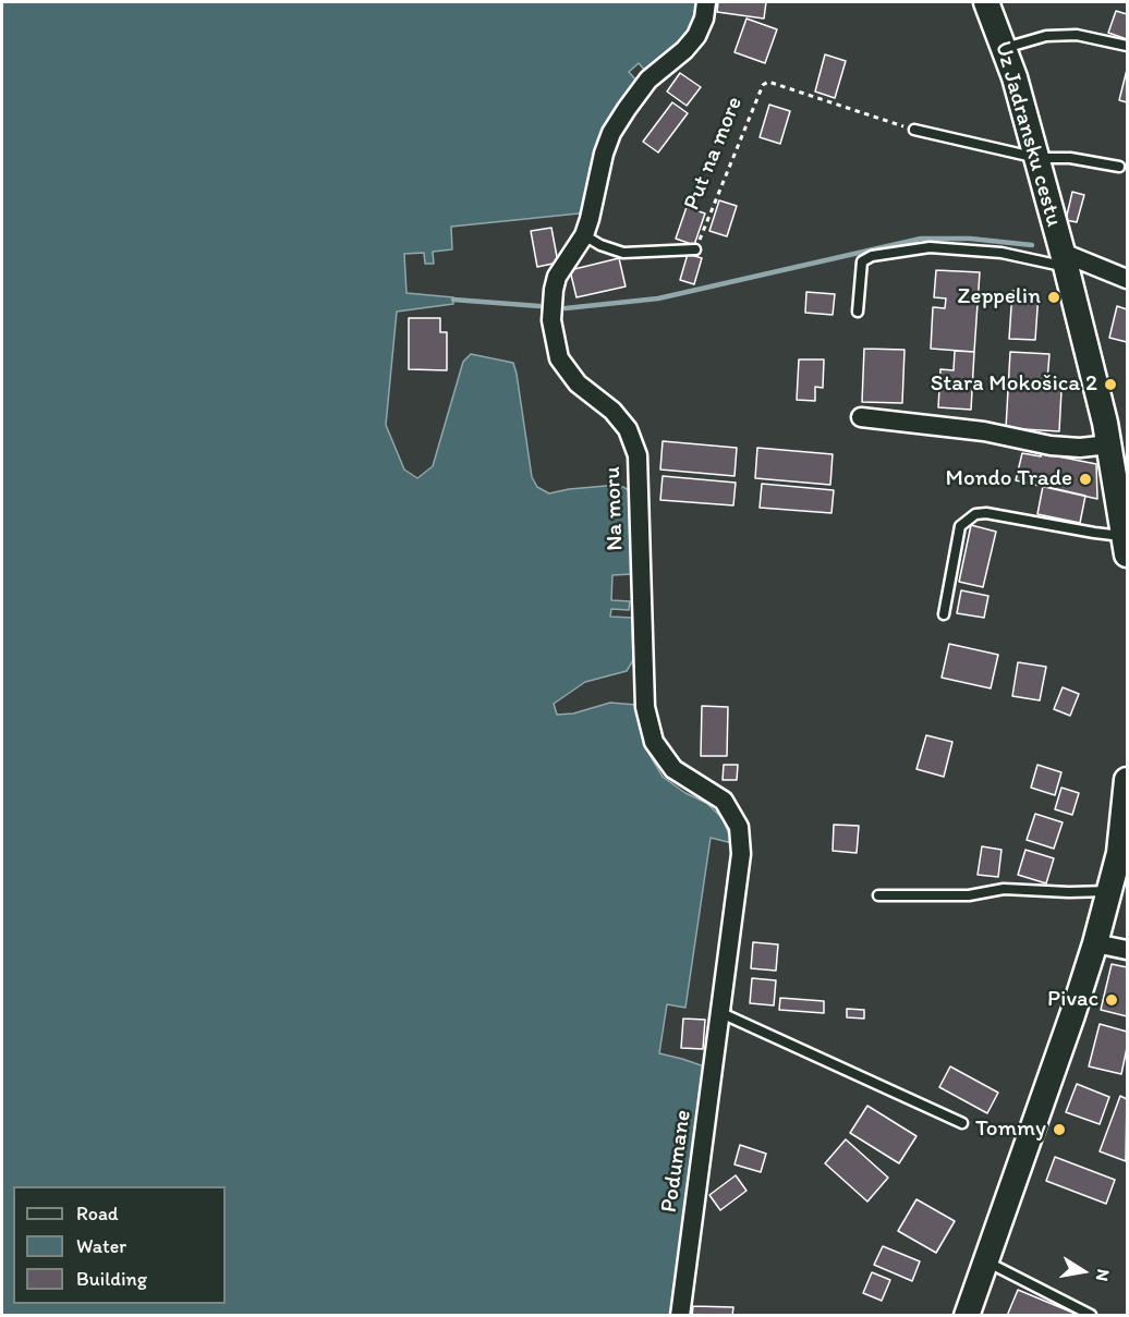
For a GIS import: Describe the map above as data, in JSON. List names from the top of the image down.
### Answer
{
  "streets": {
    "main road": ["Uz Jadransku cestu"],
    "street": ["Na moru", "Podumane"],
    "path": ["Put na more"]
  },
  "crossings": [
    ["Na moru", "Podumane"]
  ],
  "places": [
    "Zeppelin",
    "Stara Mokošica 2",
    "Mondo Trade",
    "Pivac",
    "Tommy"
  ],
  "legend": ["Road", "Water", "Building"],
  "north": "right"
}
